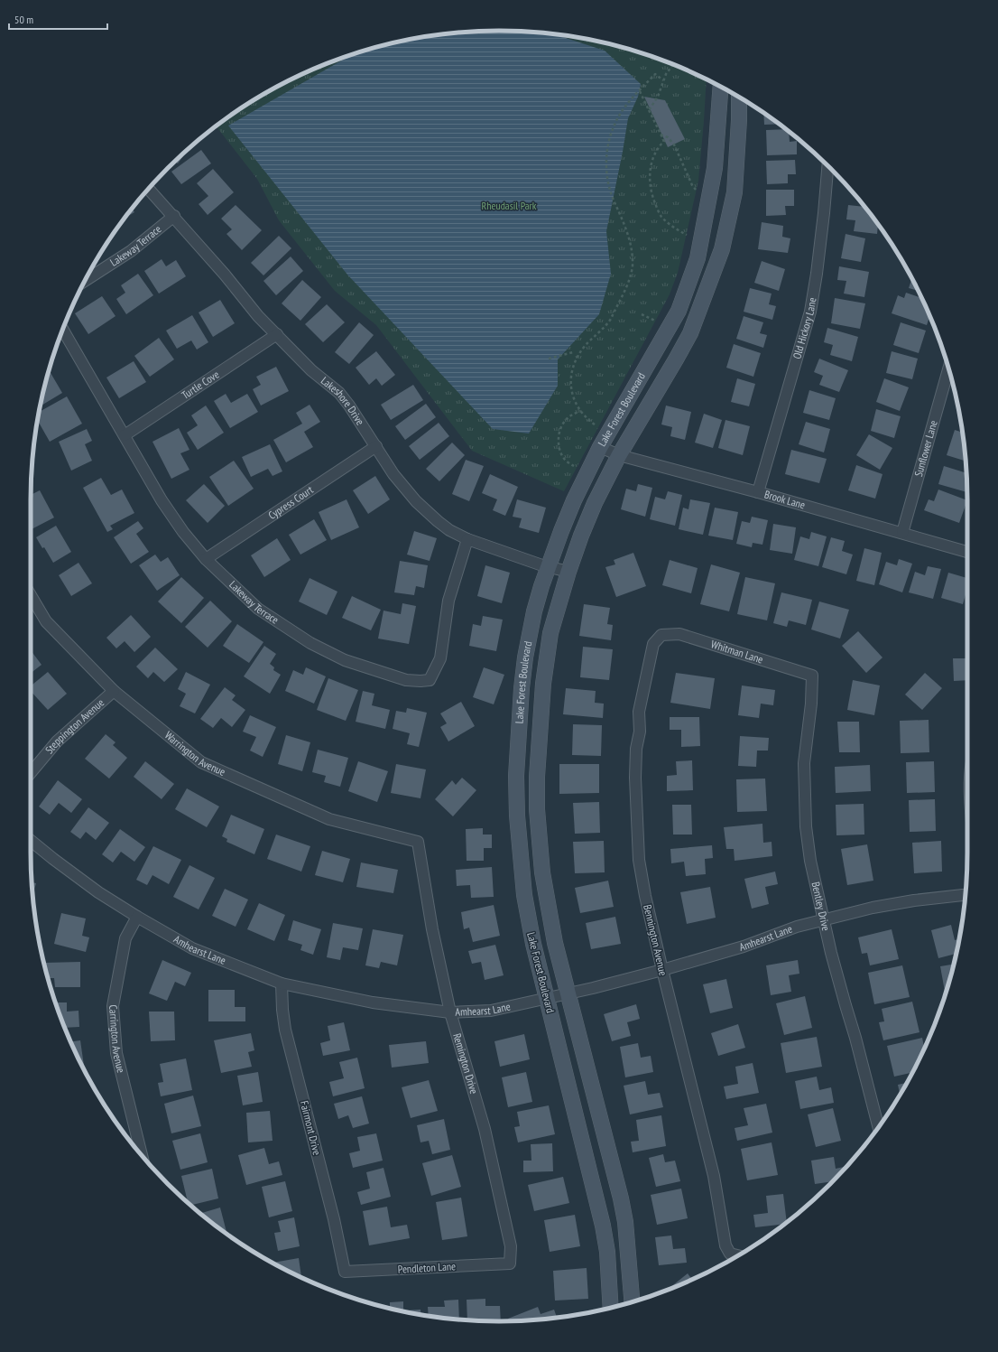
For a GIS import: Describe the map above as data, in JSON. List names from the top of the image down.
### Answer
{
  "streets": {
    "street": [
      "Lakeway Terrace",
      "Old Hickory Lane",
      "Turtle Cove",
      "Lakeshore Drive",
      "Lake Forest Boulevard",
      "Sunflower Lane",
      "Brook Lane",
      "Cypress Court",
      "Whitman Lane",
      "Steppington Avenue",
      "Warrington Avenue",
      "Bentley Drive",
      "Amhearst Lane",
      "Bennington Avenue",
      "Carrington Avenue",
      "Remington Drive",
      "Fairmont Drive",
      "Pendleton Lane"
    ]
  },
  "crossings": [
    ["Lakeway Terrace", "Turtle Cove"],
    ["Lakeway Terrace", "Lakeshore Drive"],
    ["Lakeway Terrace", "Cypress Court"],
    ["Old Hickory Lane", "Brook Lane"],
    ["Turtle Cove", "Lakeshore Drive"],
    ["Lakeshore Drive", "Lake Forest Boulevard"],
    ["Lakeshore Drive", "Cypress Court"],
    ["Lake Forest Boulevard", "Brook Lane"],
    ["Lake Forest Boulevard", "Amhearst Lane"],
    ["Sunflower Lane", "Brook Lane"],
    ["Whitman Lane", "Bentley Drive"],
    ["Whitman Lane", "Bennington Avenue"],
    ["Steppington Avenue", "Warrington Avenue"],
    ["Warrington Avenue", "Remington Drive"],
    ["Bentley Drive", "Amhearst Lane"],
    ["Amhearst Lane", "Bennington Avenue"],
    ["Amhearst Lane", "Carrington Avenue"],
    ["Amhearst Lane", "Remington Drive"],
    ["Amhearst Lane", "Fairmont Drive"],
    ["Remington Drive", "Pendleton Lane"],
    ["Fairmont Drive", "Pendleton Lane"]
  ],
  "parks": ["Rheudasil Park"],
  "scale_bar": "50 m"
}
